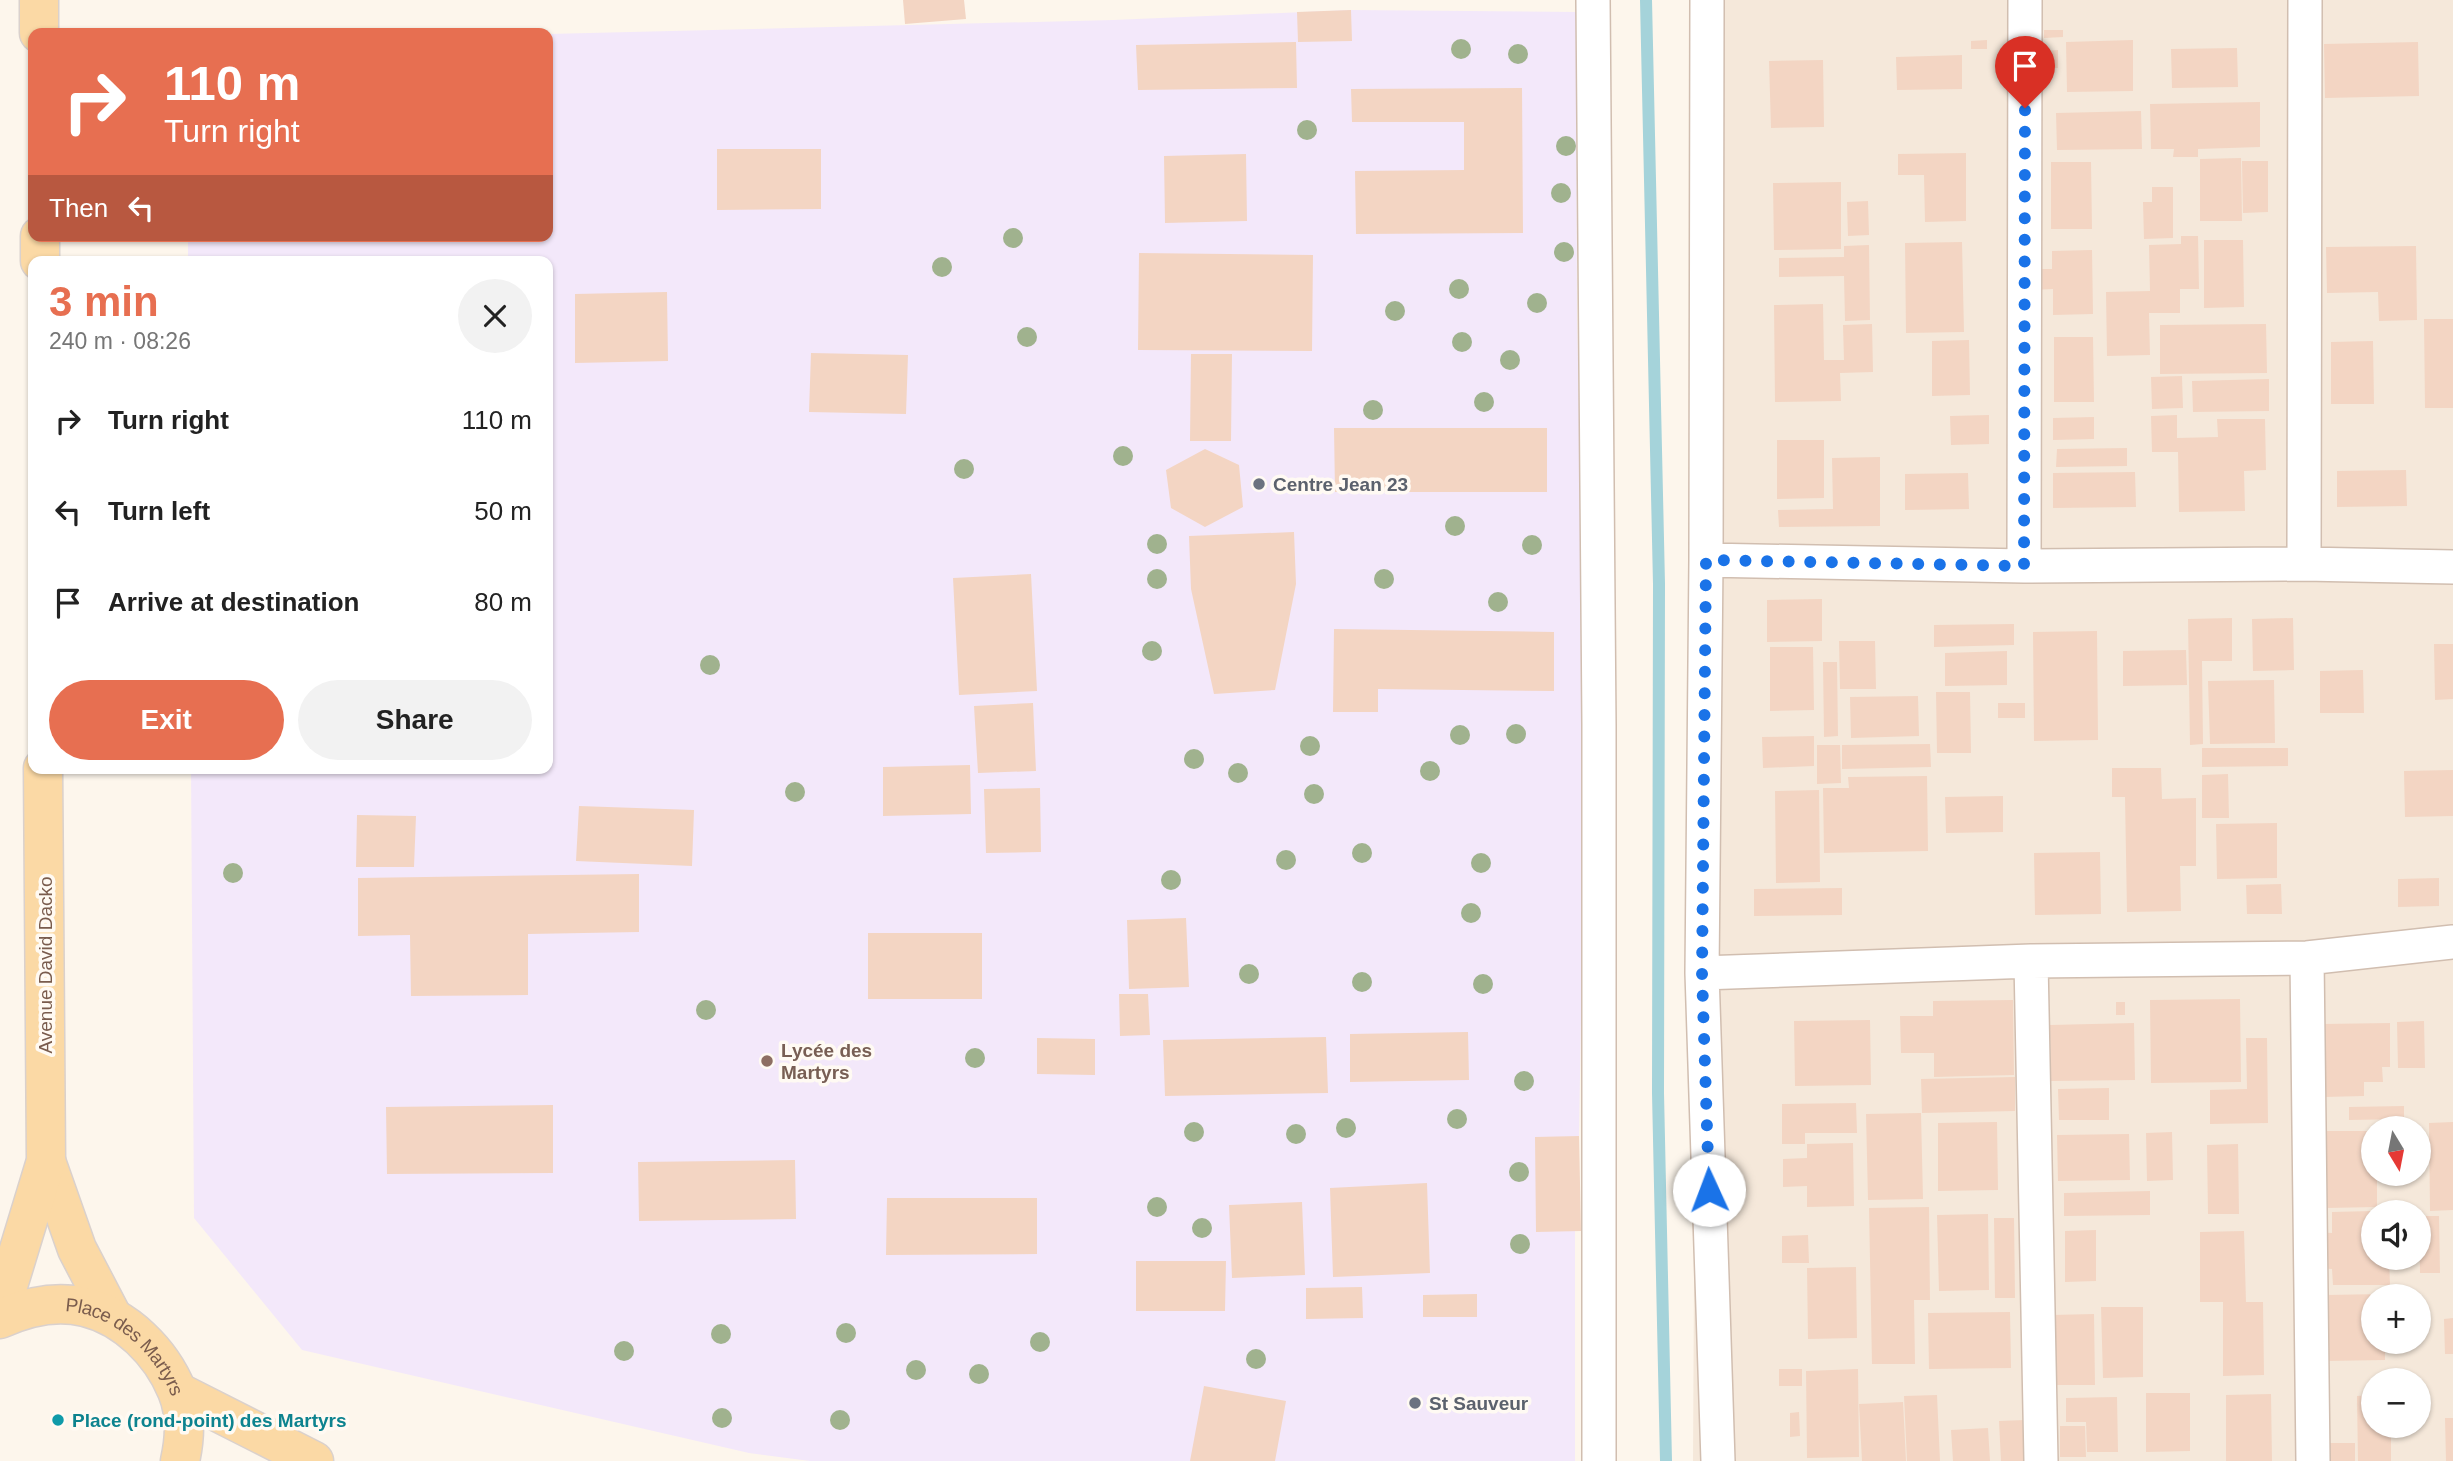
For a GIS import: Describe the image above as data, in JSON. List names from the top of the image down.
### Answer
{
  "streets": {
    "main road": ["Avenue David Dacko", "Place des Martyrs"]
  },
  "crossings": [
    ["Avenue David Dacko", "Place des Martyrs"]
  ],
  "places": [
    "Centre Jean 23",
    "Lycée des Martyrs",
    "St Sauveur",
    "Place (rond-point) des Martyrs"
  ],
  "north": "bottom",
  "page": {
    "turn": ["110 m", "Turn right"],
    "then": "Then",
    "heading": ["3 min", "240 m · 08:26"],
    "list": [
      {
        "name": "Turn right",
        "value": "110 m"
      },
      {
        "name": "Turn left",
        "value": "50 m"
      },
      {
        "name": "Arrive at destination",
        "value": "80 m"
      }
    ],
    "buttons": ["Exit", "Share"],
    "map_buttons": ["+", "−"]
  }
}
